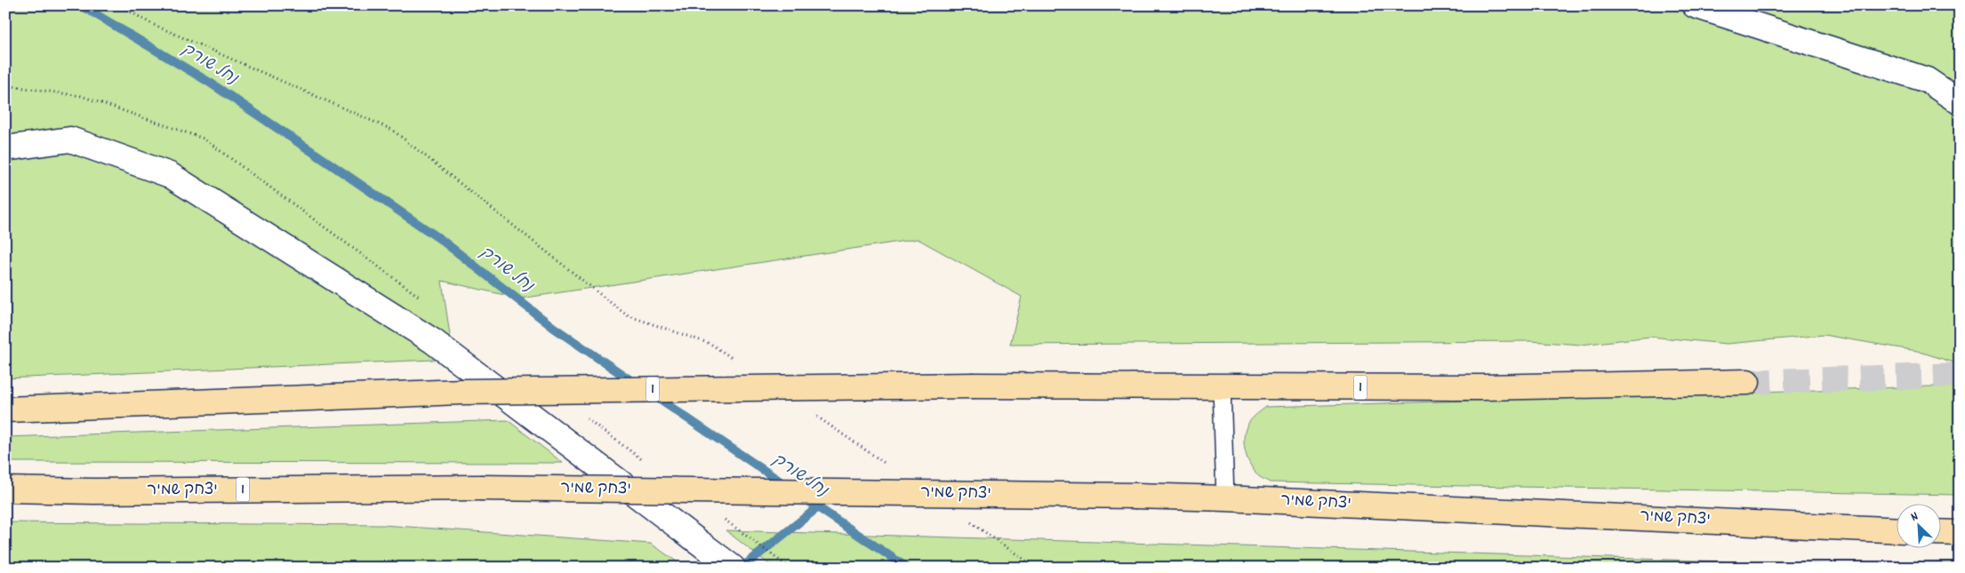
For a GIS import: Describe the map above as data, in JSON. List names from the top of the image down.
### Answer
{
  "streets": {
    "highway": ["1", "יצחק שמיר"]
  },
  "water": ["נחל שורק"],
  "north": "top left"
}
